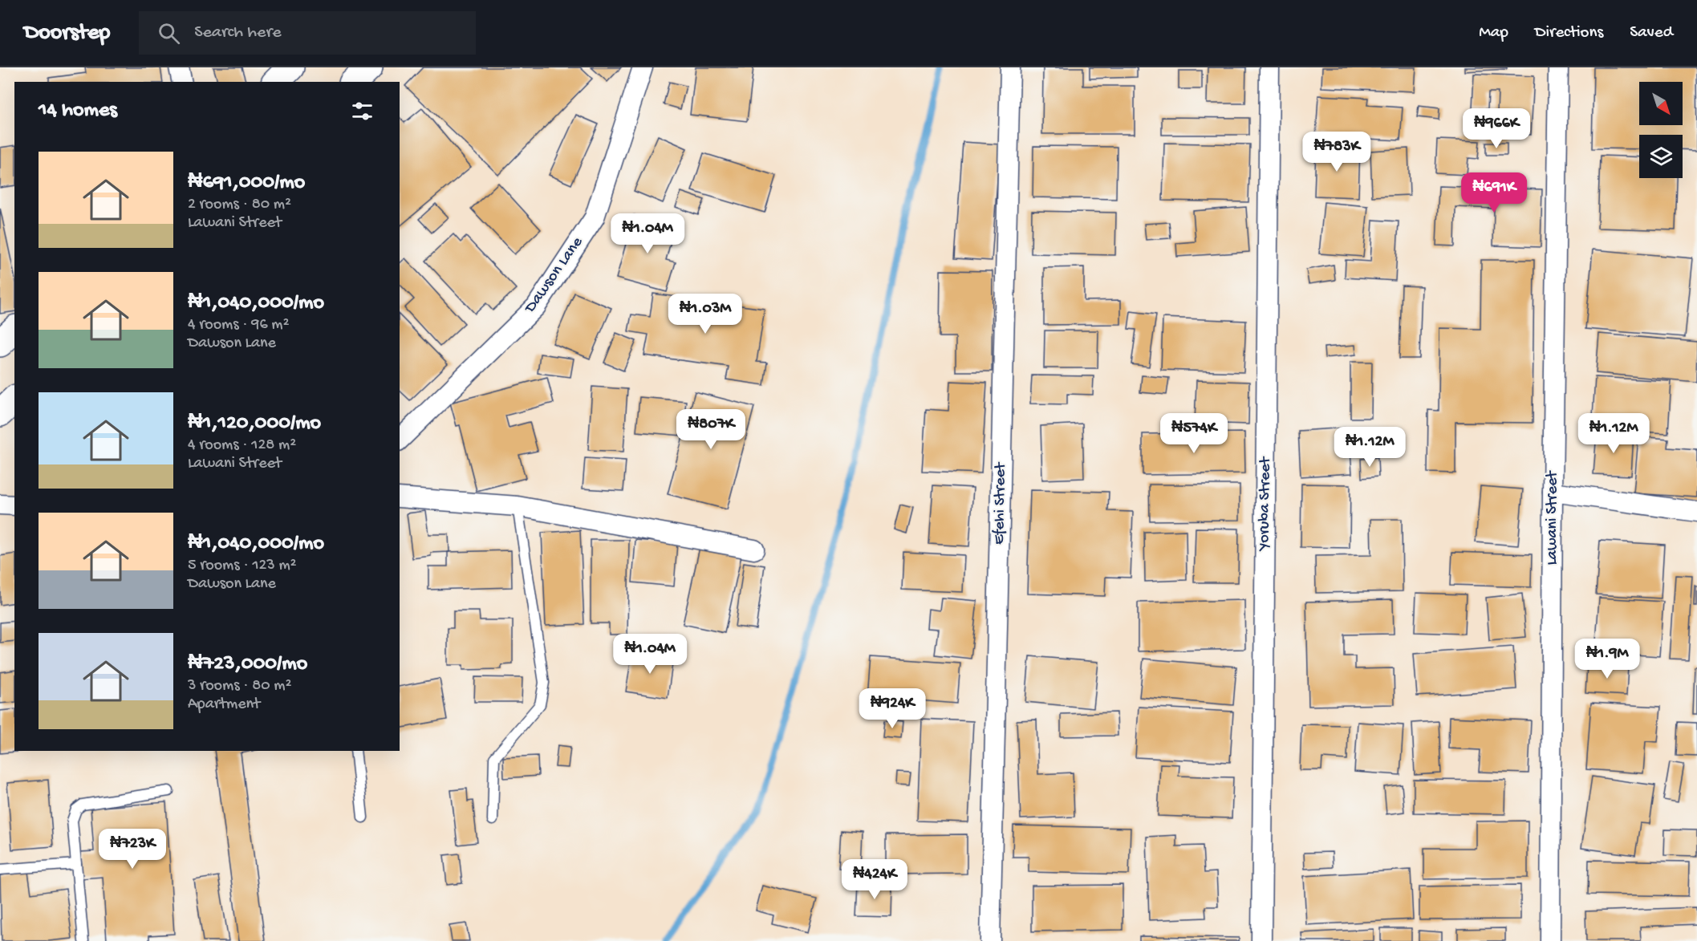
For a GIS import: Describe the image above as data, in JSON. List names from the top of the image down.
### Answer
{
  "streets": {
    "street": [
      "Dawson Lane",
      "Efehi Street",
      "Yoruba Street",
      "Lawani Street"
    ]
  },
  "north": "bottom right",
  "page": {
    "header": "Doorstep",
    "search": "Search here",
    "nav": ["Map", "Directions", "Saved"],
    "heading": "14 homes",
    "price": [
      "₦966K",
      "₦783K",
      "₦691K",
      "₦1.04M",
      "₦1.03M",
      "₦807K",
      "₦574K",
      "₦1.12M",
      "₦1.12M",
      "₦1.04M",
      "₦1.9M",
      "₦924K",
      "₦723K",
      "₦424K"
    ],
    "list": [
      {
        "name": "₦691,000/mo",
        "note": "2 rooms · 80 m² · Lawani Street"
      },
      {
        "name": "₦1,040,000/mo",
        "note": "4 rooms · 96 m² · Dawson Lane"
      },
      {
        "name": "₦1,120,000/mo",
        "note": "4 rooms · 128 m² · Lawani Street"
      },
      {
        "name": "₦1,040,000/mo",
        "note": "5 rooms · 123 m² · Dawson Lane"
      },
      {
        "name": "₦723,000/mo",
        "note": "3 rooms · 80 m² · Apartment"
      }
    ]
  }
}
